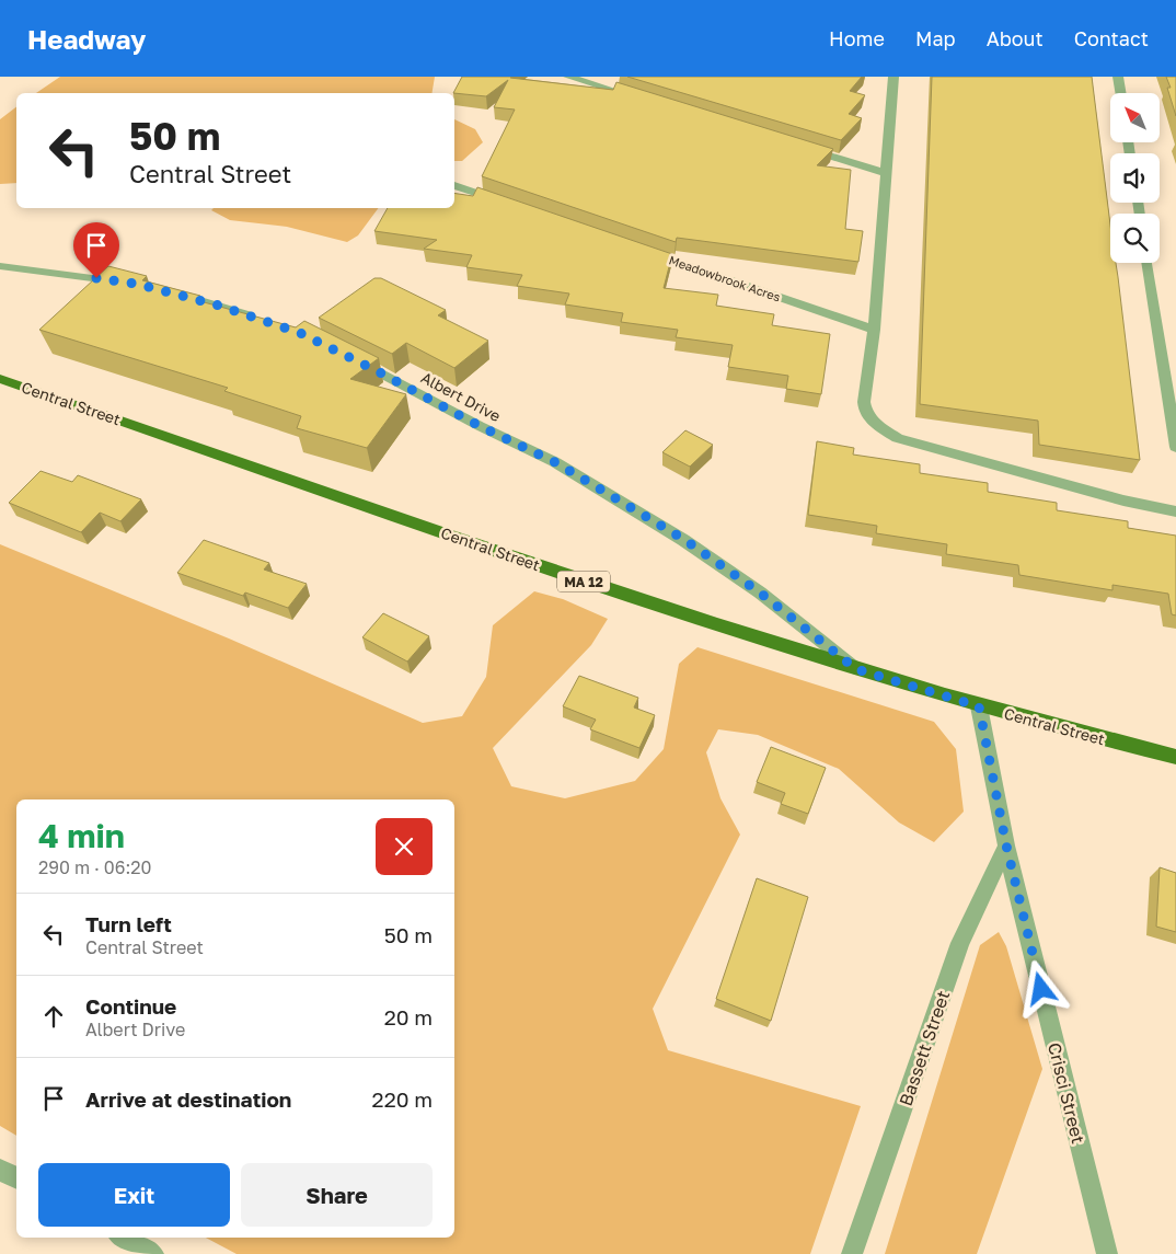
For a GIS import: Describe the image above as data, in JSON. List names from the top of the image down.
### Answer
{
  "streets": {
    "main road": ["Central Street", "MA 12"],
    "street": [
      "Meadowbrook Acres",
      "Albert Drive",
      "Bassett Street",
      "Crisci Street"
    ]
  },
  "crossings": [
    ["Albert Drive", "Central Street"],
    ["Central Street", "Crisci Street"],
    ["Bassett Street", "Crisci Street"]
  ],
  "north": "top left",
  "page": {
    "header": "Headway",
    "nav": [
      "Home",
      "Map",
      "About",
      "Contact"
    ],
    "turn": ["50 m", "Central Street"],
    "heading": ["4 min", "290 m · 06:20"],
    "list": [
      {
        "name": "Turn left",
        "note": "Central Street",
        "value": "50 m"
      },
      {
        "name": "Continue",
        "note": "Albert Drive",
        "value": "20 m"
      },
      {
        "name": "Arrive at destination",
        "value": "220 m"
      }
    ],
    "buttons": ["Exit", "Share"]
  }
}
